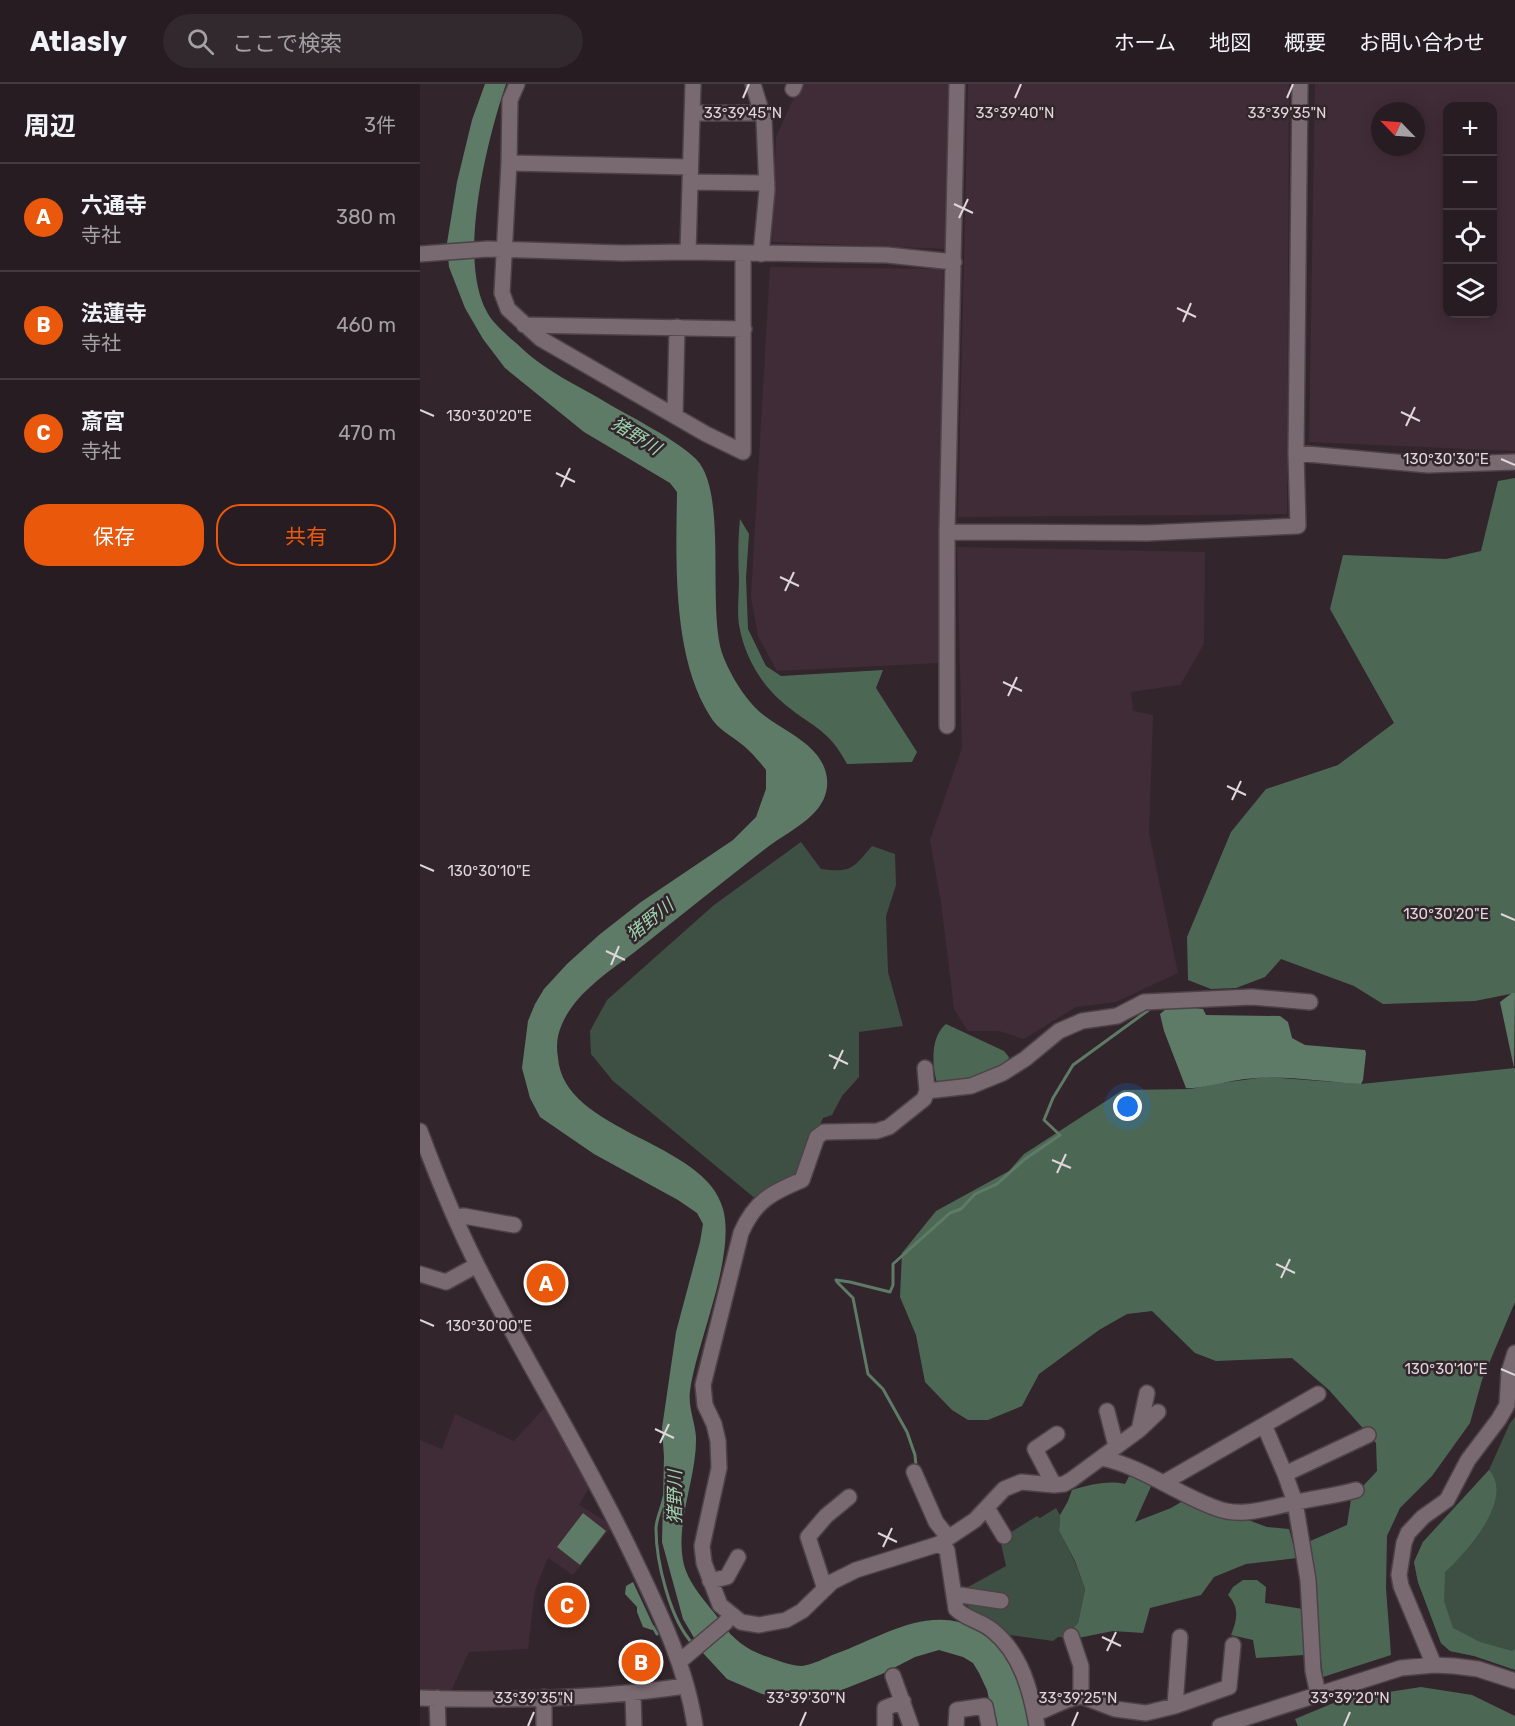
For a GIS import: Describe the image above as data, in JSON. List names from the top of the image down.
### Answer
{
  "water": ["猪野川"],
  "north": "top left",
  "page": {
    "header": "Atlasly",
    "search": "ここで検索",
    "nav": [
      "ホーム",
      "地図",
      "概要",
      "お問い合わせ"
    ],
    "heading": ["周辺", "3件"],
    "map_buttons": ["+", "−"],
    "list": [
      {
        "mark": "A",
        "name": "六通寺",
        "note": "寺社",
        "value": "380 m"
      },
      {
        "mark": "B",
        "name": "法蓮寺",
        "note": "寺社",
        "value": "460 m"
      },
      {
        "mark": "C",
        "name": "斎宮",
        "note": "寺社",
        "value": "470 m"
      }
    ],
    "buttons": ["保存", "共有"],
    "pins": ["A", "C", "B"]
  },
  "coordinates": [
    "33°39'45\"N",
    "33°39'40\"N",
    "33°39'35\"N",
    "130°30'20\"E",
    "130°30'30\"E",
    "130°30'10\"E",
    "130°30'00\"E",
    "33°39'30\"N",
    "33°39'25\"N",
    "33°39'20\"N"
  ]
}
